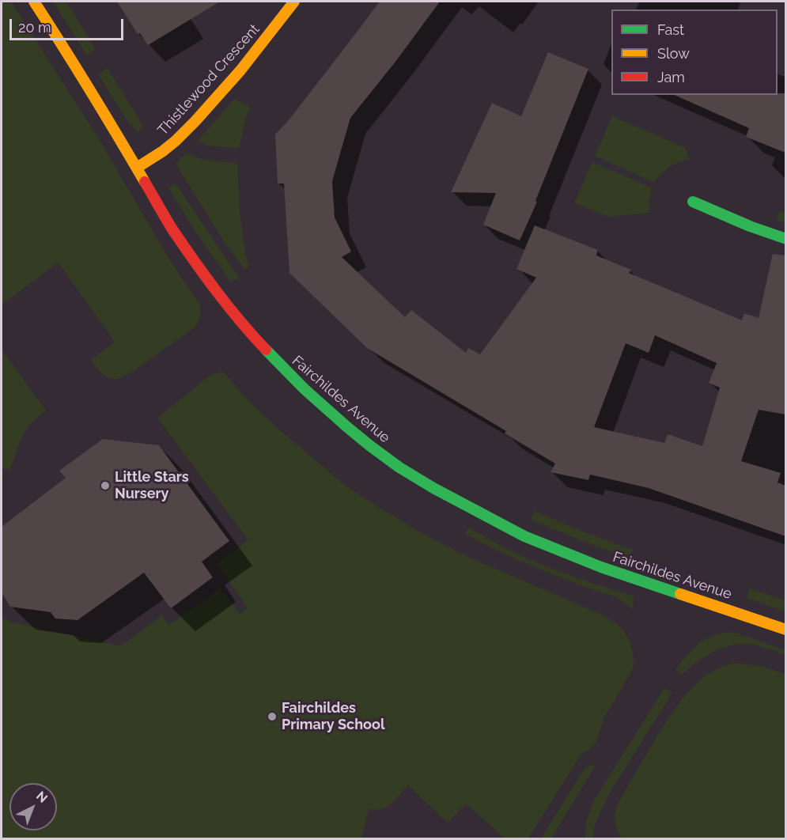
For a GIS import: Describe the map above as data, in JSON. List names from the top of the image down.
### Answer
{
  "streets": {
    "street": ["Thistlewood Crescent", "Fairchildes Avenue"]
  },
  "crossings": [
    ["Thistlewood Crescent", "Fairchildes Avenue"]
  ],
  "places": ["Little Stars Nursery", "Fairchildes Primary School"],
  "legend": ["Fast", "Slow", "Jam"],
  "scale_bar": "20 m",
  "north": "top right"
}
